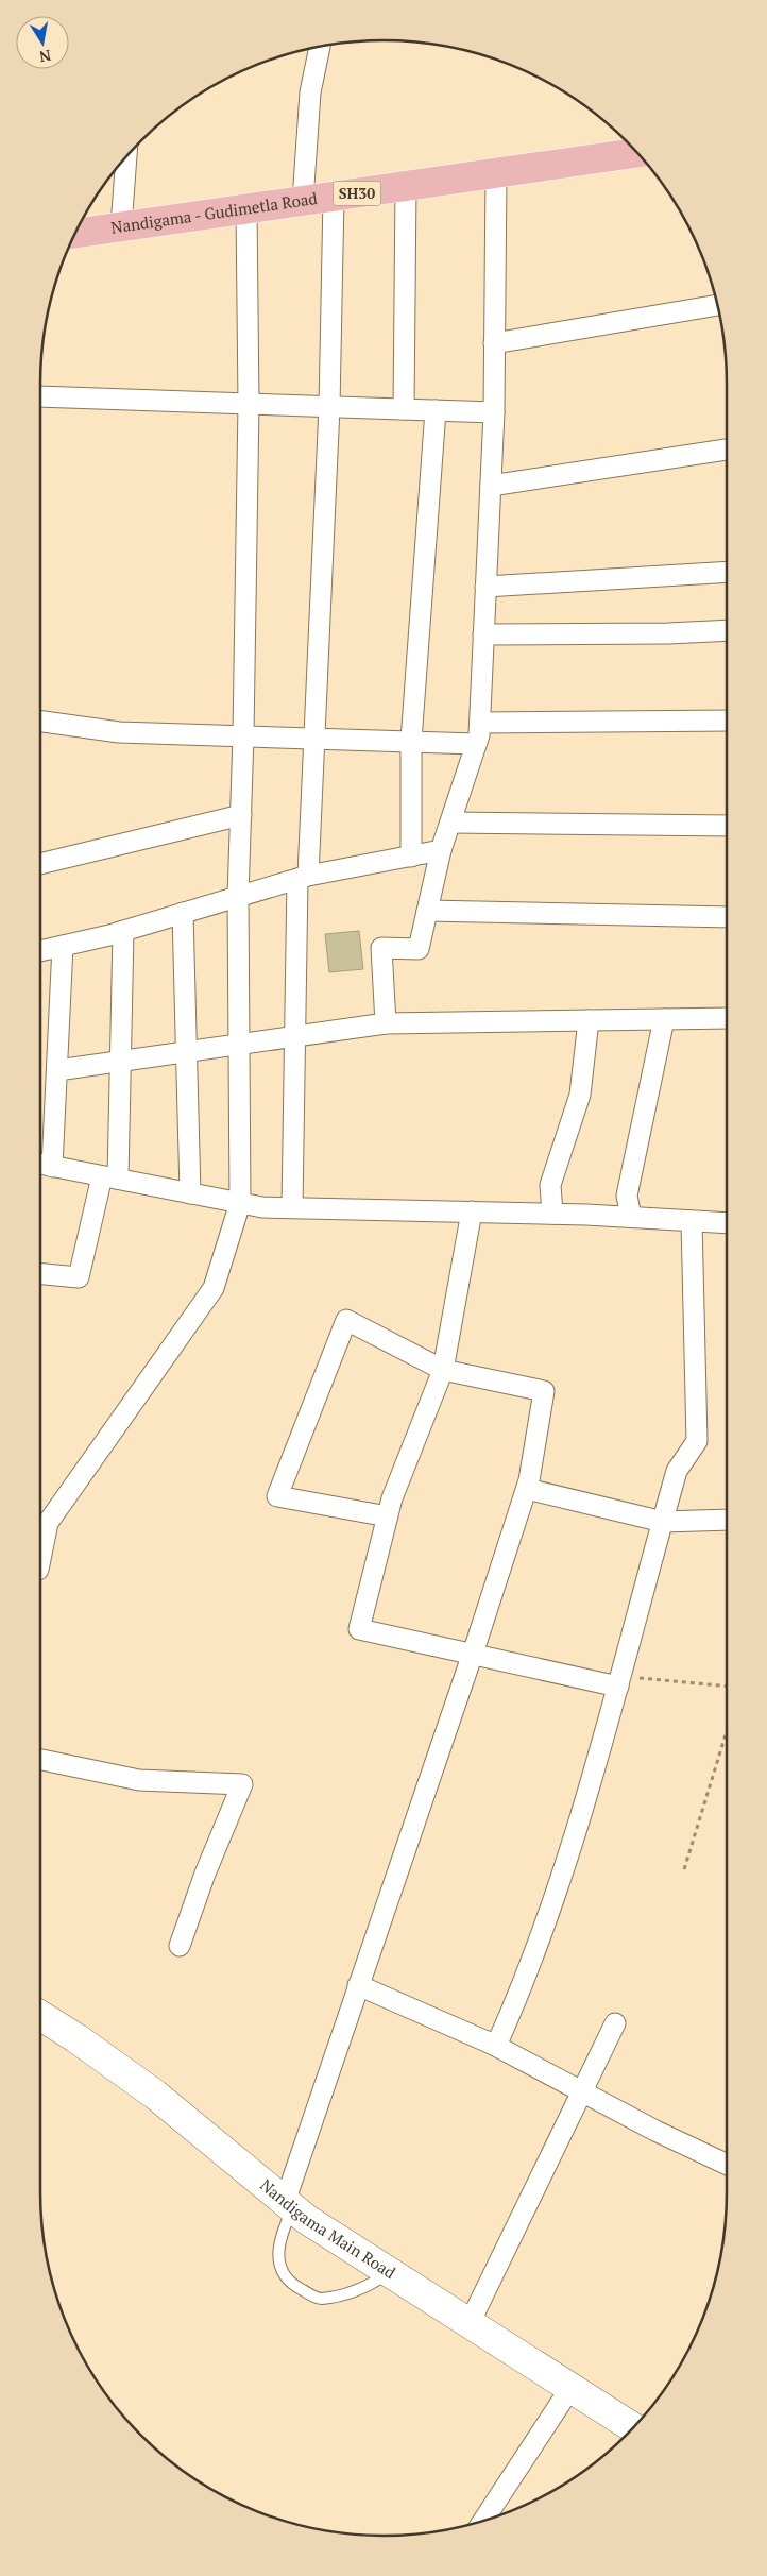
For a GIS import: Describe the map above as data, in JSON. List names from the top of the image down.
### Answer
{
  "streets": {
    "main road": ["SH30", "Nandigama - Gudimetla Road"],
    "street": ["Nandigama Main Road"]
  },
  "north": "bottom"
}
